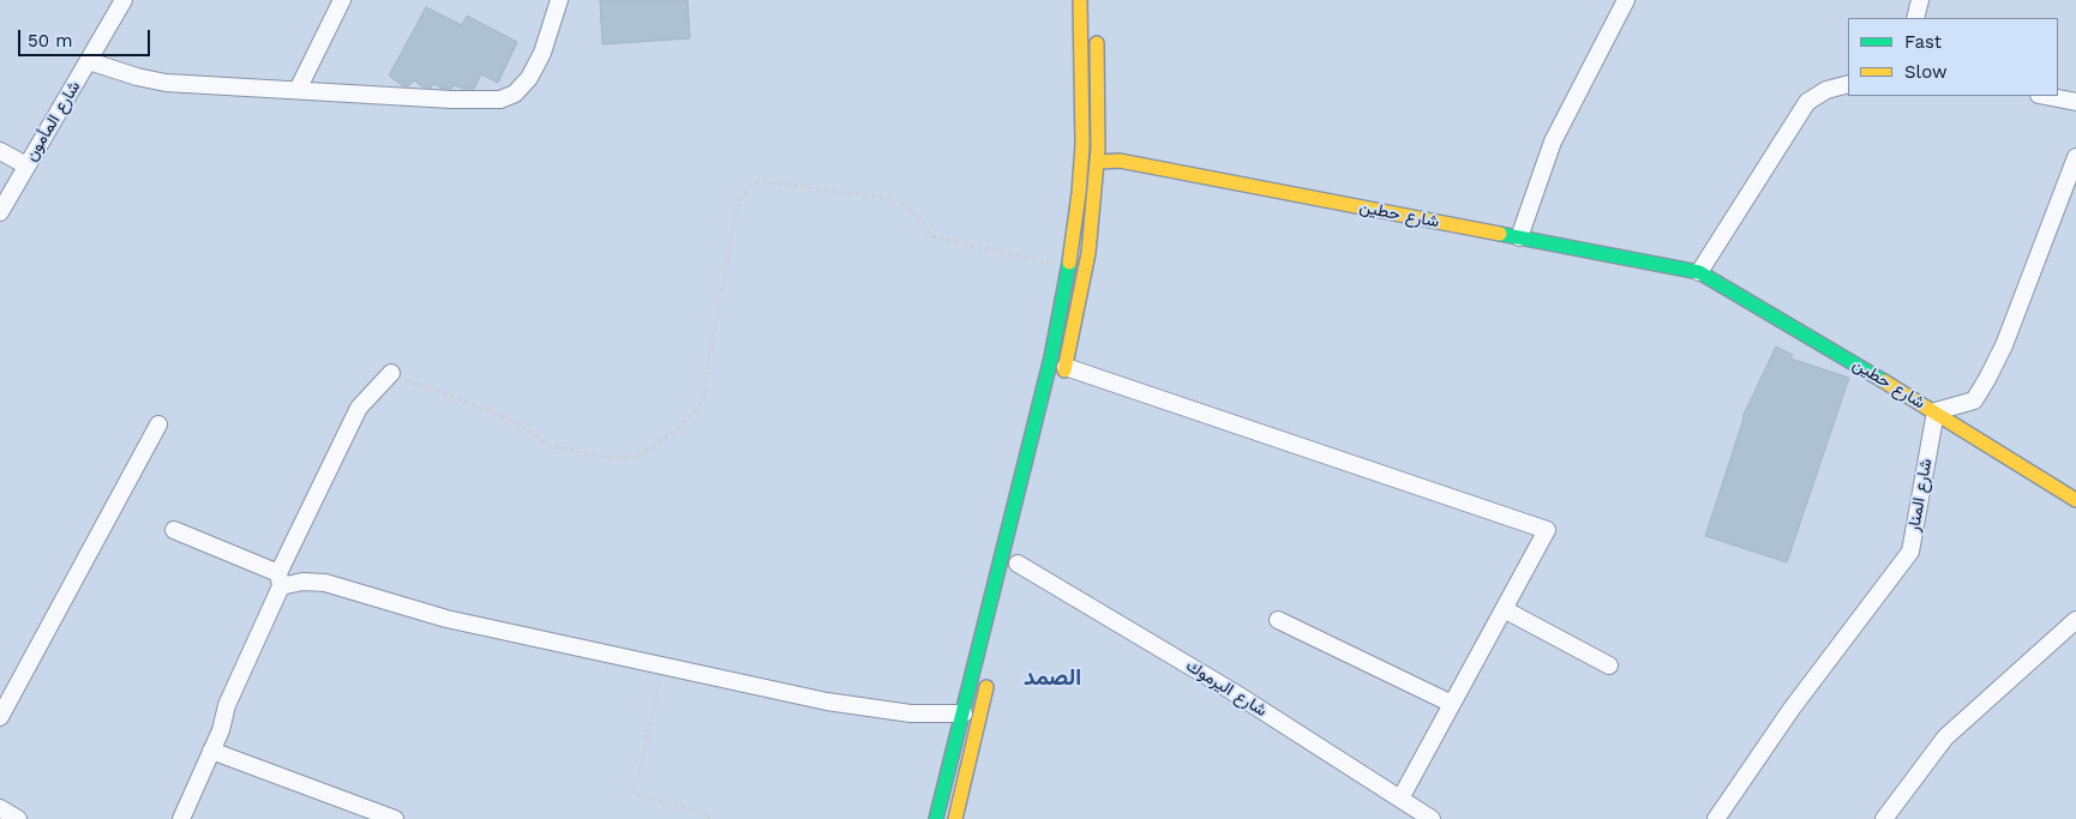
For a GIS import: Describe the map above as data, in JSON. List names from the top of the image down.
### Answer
{
  "streets": {
    "main road": ["شارع حطين"],
    "street": ["شارع المأمون", "شارع المنار", "شارع اليرموك"]
  },
  "crossings": [
    ["شارع حطين", "شارع المنار"]
  ],
  "districts": ["الصمد"],
  "legend": ["Fast", "Slow"],
  "scale_bar": "50 m"
}
